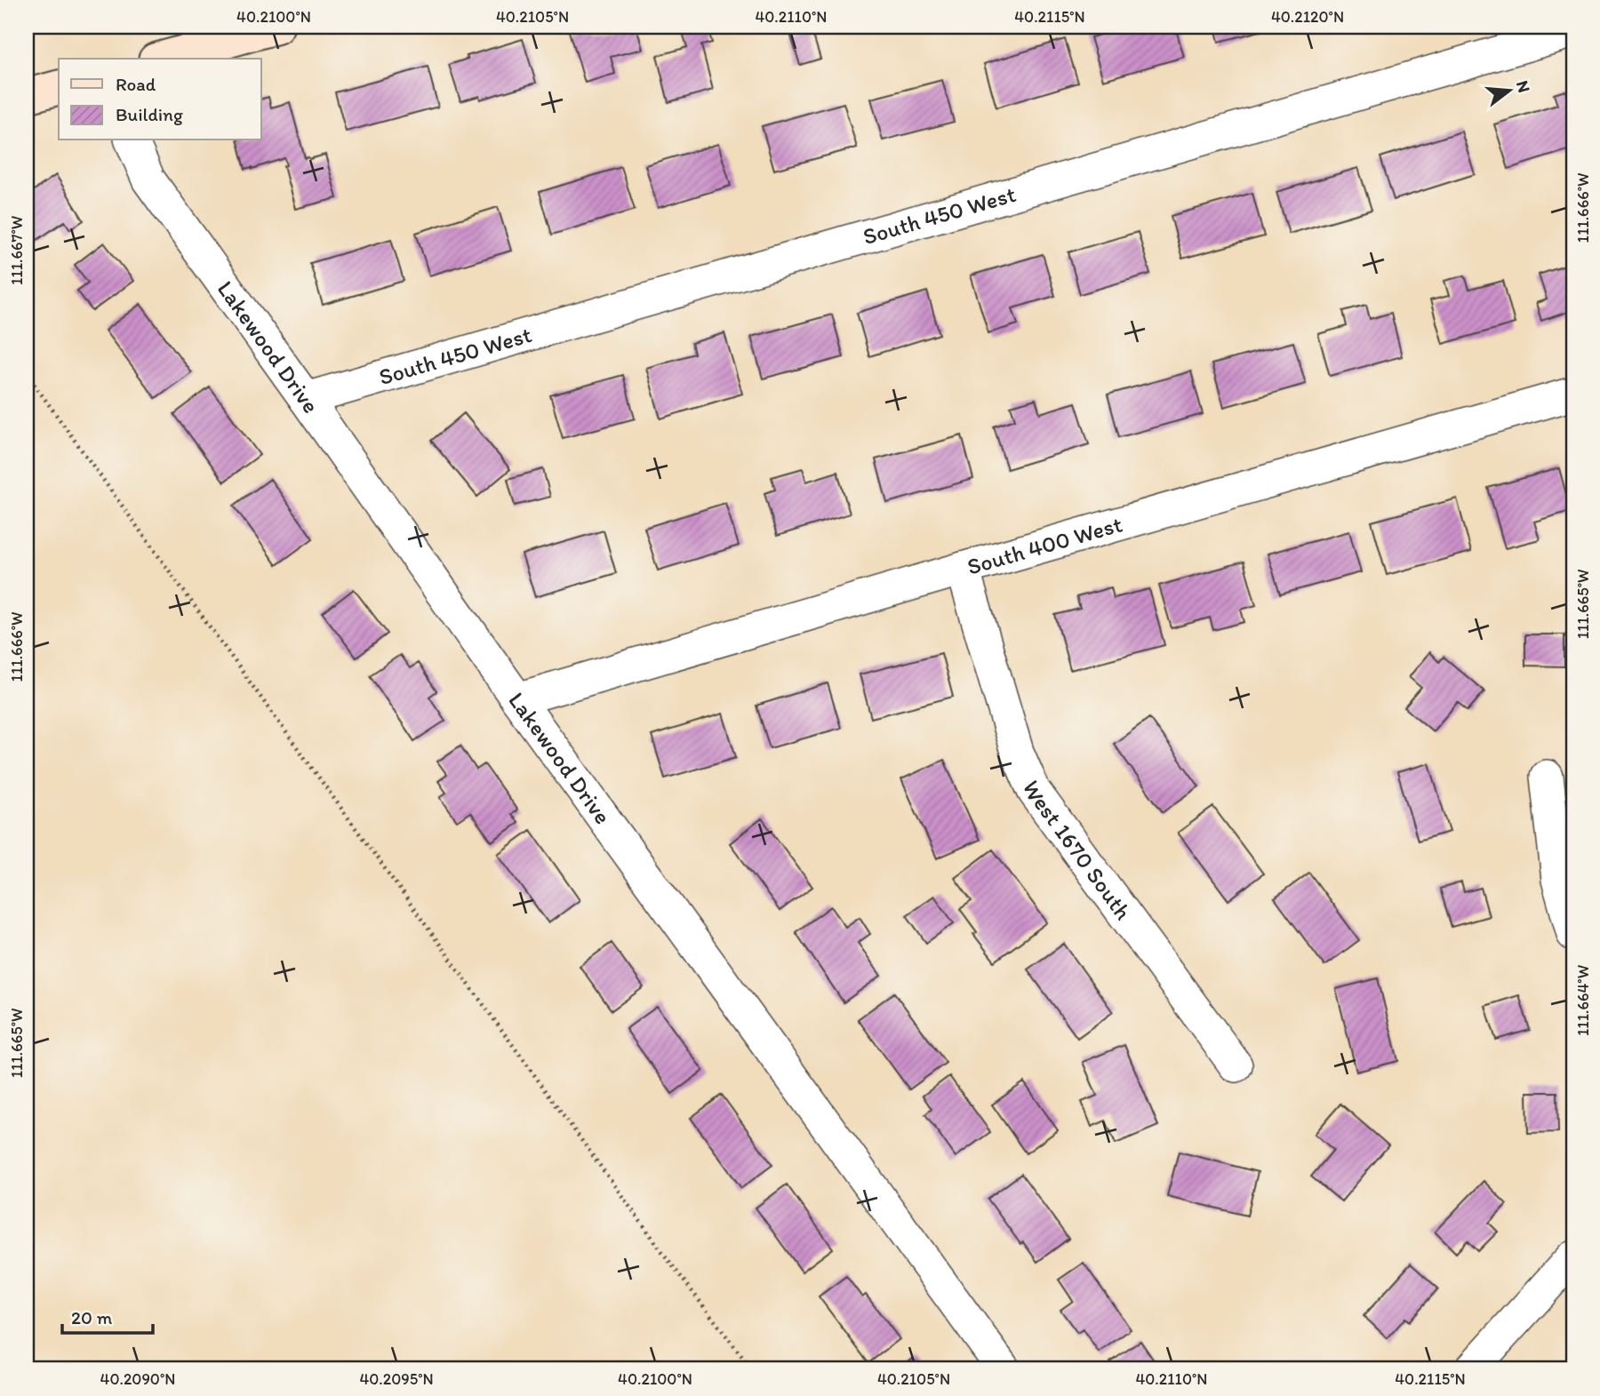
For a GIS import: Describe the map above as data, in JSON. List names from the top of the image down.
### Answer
{
  "streets": {
    "street": [
      "South 450 West",
      "Lakewood Drive",
      "South 400 West",
      "West 1670 South"
    ]
  },
  "crossings": [
    ["South 450 West", "Lakewood Drive"],
    ["Lakewood Drive", "South 400 West"],
    ["South 400 West", "West 1670 South"]
  ],
  "legend": ["Road", "Building"],
  "scale_bar": "20 m",
  "north": "right",
  "coordinates": [
    "40.2100°N",
    "40.2105°N",
    "40.2110°N",
    "40.2115°N",
    "40.2120°N",
    "111.666°W",
    "111.667°W",
    "111.665°W",
    "111.664°W",
    "40.2090°N",
    "40.2095°N"
  ]
}
